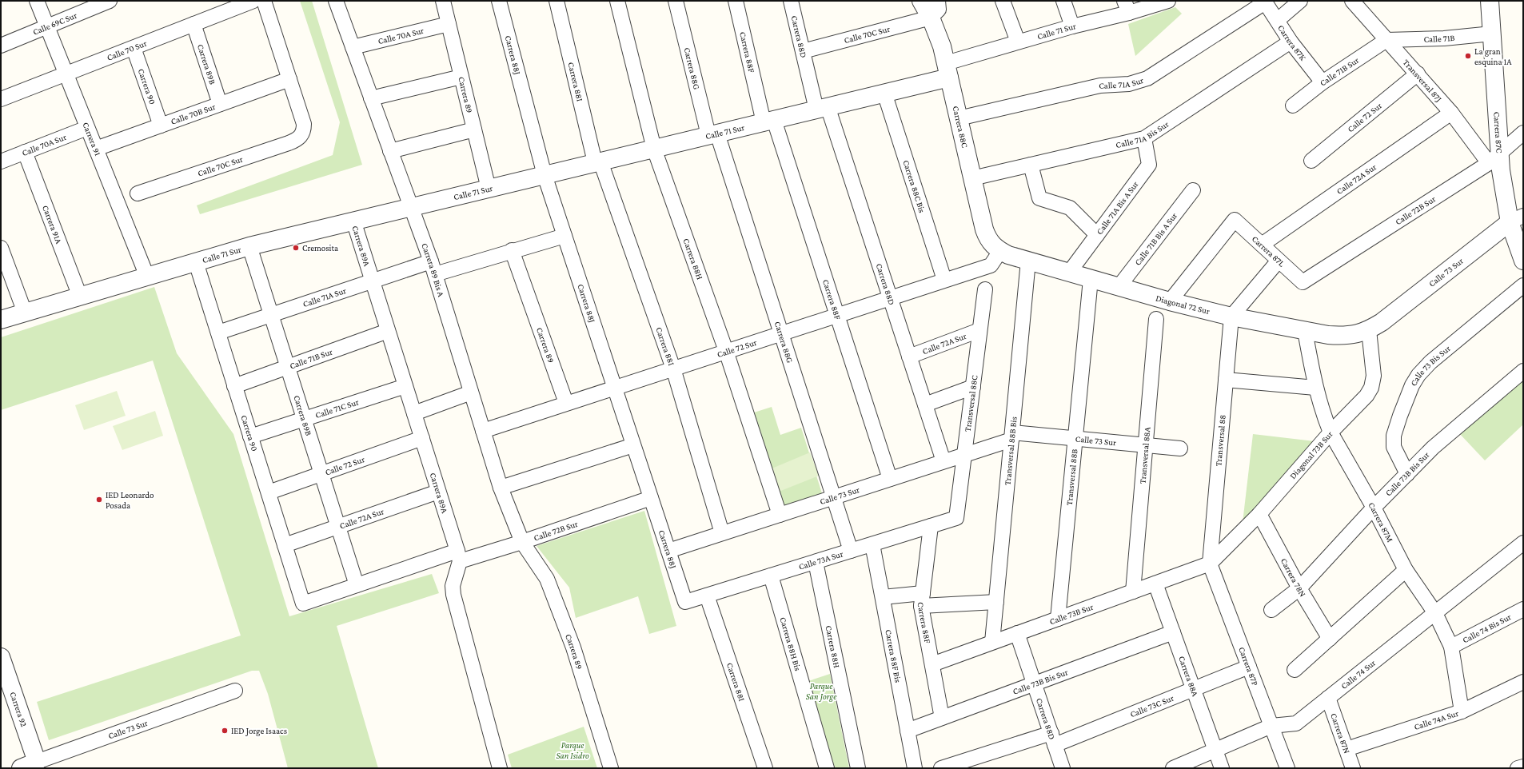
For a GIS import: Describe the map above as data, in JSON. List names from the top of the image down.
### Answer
{
  "streets": {
    "street": [
      "Calle 69C Sur",
      "Calle 71 Sur",
      "Calle 70C Sur",
      "Calle 70A Sur",
      "Carrera 88D",
      "Calle 71B",
      "Carrera 87K",
      "Calle 70 Sur",
      "Carrera 88F",
      "Carrera 88J",
      "Carrera 89B",
      "Carrera 88G",
      "Calle 71B Sur",
      "Transversal 87J",
      "Carrera 88I",
      "Calle 71A Sur",
      "Carrera 90",
      "Carrera 89",
      "Calle 70B Sur",
      "Calle 72 Sur",
      "Carrera 88C",
      "Carrera 87C",
      "Calle 71A Bis Sur",
      "Carrera 91",
      "Calle 72A Sur",
      "Carrera 88C Bis",
      "Calle 71A Bis A Sur",
      "Calle 72B Sur",
      "Carrera 91A",
      "Calle 71B Bis A Sur",
      "Carrera 89A",
      "Carrera 87L",
      "Carrera 88H",
      "Carrera 89 Bis A",
      "Calle 73 Sur",
      "Diagonal 72 Sur",
      "Calle 73 Bis Sur",
      "Transversal 88C",
      "Calle 71C Sur",
      "Transversal 88",
      "Transversal 88B Bis",
      "Transversal 88A",
      "Diagonal 73B Sur",
      "Calle 73B Bis Sur",
      "Transversal 88B",
      "Carrera 87M",
      "Calle 73A Sur",
      "Carrera 78N",
      "Calle 73B Sur",
      "Calle 74 Bis Sur",
      "Carrera 88H Bis",
      "Carrera 88F Bis",
      "Carrera 87P",
      "Calle 74 Sur",
      "Carrera 88A",
      "Calle 73C Sur",
      "Carrera 92",
      "Calle 74A Sur",
      "Carrera 87N"
    ]
  },
  "crossings": [
    ["Calle 69C Sur", "Carrera 91"],
    ["Calle 71 Sur", "Carrera 88D"],
    ["Calle 71 Sur", "Carrera 88F"],
    ["Calle 71 Sur", "Carrera 88J"],
    ["Calle 71 Sur", "Carrera 89B"],
    ["Calle 71 Sur", "Carrera 88G"],
    ["Calle 71 Sur", "Carrera 88I"],
    ["Calle 71 Sur", "Carrera 90"],
    ["Calle 71 Sur", "Carrera 89"],
    ["Calle 71 Sur", "Carrera 88C"],
    ["Calle 71 Sur", "Carrera 91"],
    ["Calle 71 Sur", "Carrera 88C Bis"],
    ["Calle 71 Sur", "Carrera 91A"],
    ["Calle 71 Sur", "Carrera 89A"],
    ["Calle 71 Sur", "Carrera 88H"],
    ["Calle 71 Sur", "Carrera 89 Bis A"],
    ["Calle 70C Sur", "Carrera 88D"],
    ["Calle 70C Sur", "Calle 70B Sur"],
    ["Calle 70C Sur", "Carrera 88C"],
    ["Calle 70A Sur", "Carrera 89"],
    ["Calle 70A Sur", "Carrera 91"],
    ["Calle 70A Sur", "Carrera 91A"],
    ["Calle 70A Sur", "Carrera 89 Bis A"],
    ["Carrera 88D", "Calle 72 Sur"],
    ["Carrera 88D", "Calle 72A Sur"],
    ["Carrera 88D", "Calle 73 Sur"],
    ["Carrera 88D", "Calle 73B Bis Sur"],
    ["Carrera 88D", "Calle 73B Sur"],
    ["Carrera 88D", "Calle 73C Sur"],
    ["Calle 71B", "Calle 71B Sur"],
    ["Calle 71B", "Transversal 87J"],
    ["Calle 71B", "Carrera 87C"],
    ["Carrera 87K", "Calle 71B Sur"],
    ["Carrera 87K", "Calle 71A Sur"],
    ["Carrera 87K", "Calle 71A Bis Sur"],
    ["Calle 70 Sur", "Carrera 89B"],
    ["Calle 70 Sur", "Carrera 90"],
    ["Calle 70 Sur", "Carrera 91"],
    ["Carrera 88F", "Calle 72 Sur"],
    ["Carrera 88F", "Calle 73 Sur"],
    ["Carrera 88F", "Calle 73B Bis Sur"],
    ["Carrera 88F", "Calle 73A Sur"],
    ["Carrera 88F", "Calle 73B Sur"],
    ["Carrera 88J", "Calle 71A Sur"],
    ["Carrera 88J", "Calle 72 Sur"],
    ["Carrera 88J", "Calle 72B Sur"],
    ["Carrera 88J", "Calle 73 Sur"],
    ["Carrera 88J", "Calle 73A Sur"],
    ["Carrera 89B", "Calle 71B Sur"],
    ["Carrera 89B", "Calle 71A Sur"],
    ["Carrera 89B", "Calle 70B Sur"],
    ["Carrera 89B", "Calle 72 Sur"],
    ["Carrera 89B", "Calle 72A Sur"],
    ["Carrera 89B", "Calle 72B Sur"],
    ["Carrera 89B", "Calle 71C Sur"],
    ["Carrera 88G", "Calle 72 Sur"],
    ["Carrera 88G", "Calle 73 Sur"],
    ["Carrera 88G", "Calle 73A Sur"],
    ["Calle 71B Sur", "Transversal 87J"],
    ["Calle 71B Sur", "Carrera 90"],
    ["Calle 71B Sur", "Carrera 89A"],
    ["Transversal 87J", "Calle 72 Sur"],
    ["Transversal 87J", "Carrera 87C"],
    ["Transversal 87J", "Calle 72A Sur"],
    ["Transversal 87J", "Calle 72B Sur"],
    ["Carrera 88I", "Calle 72 Sur"],
    ["Carrera 88I", "Calle 73 Sur"],
    ["Carrera 88I", "Calle 73A Sur"],
    ["Calle 71A Sur", "Carrera 90"],
    ["Calle 71A Sur", "Carrera 89"],
    ["Calle 71A Sur", "Carrera 88C"],
    ["Calle 71A Sur", "Carrera 89A"],
    ["Calle 71A Sur", "Carrera 89 Bis A"],
    ["Carrera 90", "Calle 70B Sur"],
    ["Carrera 90", "Calle 72 Sur"],
    ["Carrera 90", "Calle 72A Sur"],
    ["Carrera 90", "Calle 72B Sur"],
    ["Carrera 90", "Calle 71C Sur"],
    ["Carrera 89", "Calle 72 Sur"],
    ["Carrera 89", "Calle 72B Sur"],
    ["Carrera 89", "Carrera 89 Bis A"],
    ["Calle 70B Sur", "Carrera 91"],
    ["Calle 72 Sur", "Carrera 88C"],
    ["Calle 72 Sur", "Carrera 88C Bis"],
    ["Calle 72 Sur", "Carrera 89A"],
    ["Calle 72 Sur", "Carrera 88H"],
    ["Calle 72 Sur", "Carrera 89 Bis A"],
    ["Calle 72 Sur", "Diagonal 72 Sur"],
    ["Carrera 88C", "Calle 71A Bis Sur"],
    ["Carrera 88C", "Diagonal 72 Sur"],
    ["Carrera 87C", "Calle 72B Sur"],
    ["Carrera 87C", "Calle 73 Sur"],
    ["Calle 71A Bis Sur", "Calle 71A Bis A Sur"],
    ["Calle 72A Sur", "Carrera 89A"],
    ["Calle 72A Sur", "Carrera 87L"],
    ["Calle 72A Sur", "Transversal 88C"],
    ["Calle 71A Bis A Sur", "Diagonal 72 Sur"],
    ["Calle 72B Sur", "Carrera 89A"],
    ["Calle 72B Sur", "Carrera 87L"],
    ["Calle 72B Sur", "Carrera 89 Bis A"],
    ["Calle 71B Bis A Sur", "Diagonal 72 Sur"],
    ["Carrera 89A", "Calle 71C Sur"],
    ["Carrera 87L", "Diagonal 72 Sur"],
    ["Carrera 88H", "Calle 73 Sur"],
    ["Carrera 88H", "Calle 73A Sur"],
    ["Calle 73 Sur", "Diagonal 72 Sur"],
    ["Calle 73 Sur", "Transversal 88C"],
    ["Calle 73 Sur", "Transversal 88B Bis"],
    ["Calle 73 Sur", "Transversal 88A"],
    ["Calle 73 Sur", "Diagonal 73B Sur"],
    ["Calle 73 Sur", "Transversal 88B"],
    ["Calle 73 Sur", "Carrera 92"],
    ["Diagonal 72 Sur", "Transversal 88"],
    ["Diagonal 72 Sur", "Transversal 88B Bis"],
    ["Diagonal 72 Sur", "Diagonal 73B Sur"],
    ["Diagonal 72 Sur", "Transversal 88B"],
    ["Diagonal 72 Sur", "Carrera 87M"],
    ["Calle 73 Bis Sur", "Calle 73B Bis Sur"],
    ["Transversal 88C", "Calle 73A Sur"],
    ["Transversal 88", "Diagonal 73B Sur"],
    ["Transversal 88", "Calle 73B Sur"],
    ["Transversal 88", "Carrera 87P"],
    ["Transversal 88B Bis", "Calle 73B Sur"],
    ["Transversal 88A", "Calle 73B Sur"],
    ["Diagonal 73B Sur", "Carrera 87M"],
    ["Diagonal 73B Sur", "Carrera 78N"],
    ["Diagonal 73B Sur", "Calle 73B Sur"],
    ["Diagonal 73B Sur", "Carrera 87P"],
    ["Calle 73B Bis Sur", "Carrera 87M"],
    ["Calle 73B Bis Sur", "Carrera 78N"],
    ["Calle 73B Bis Sur", "Carrera 88F Bis"],
    ["Calle 73B Bis Sur", "Carrera 88A"],
    ["Transversal 88B", "Calle 73B Sur"],
    ["Carrera 87M", "Calle 74 Bis Sur"],
    ["Carrera 87M", "Calle 74 Sur"],
    ["Carrera 87M", "Calle 74A Sur"],
    ["Calle 73A Sur", "Carrera 88H Bis"],
    ["Calle 73A Sur", "Carrera 88F Bis"],
    ["Calle 73B Sur", "Carrera 87P"],
    ["Calle 73B Sur", "Carrera 88A"],
    ["Carrera 87P", "Calle 74 Sur"],
    ["Carrera 87P", "Calle 73C Sur"],
    ["Calle 74 Sur", "Carrera 88A"],
    ["Calle 74 Sur", "Carrera 87N"],
    ["Carrera 88A", "Calle 73C Sur"],
    ["Calle 74A Sur", "Carrera 87N"]
  ],
  "parks": ["Parque San Jorge", "Parque San Isidro"],
  "places": [
    "La gran esquina 1A",
    "Cremosita",
    "IED Leonardo Posada",
    "IED Jorge Isaacs"
  ]
}
